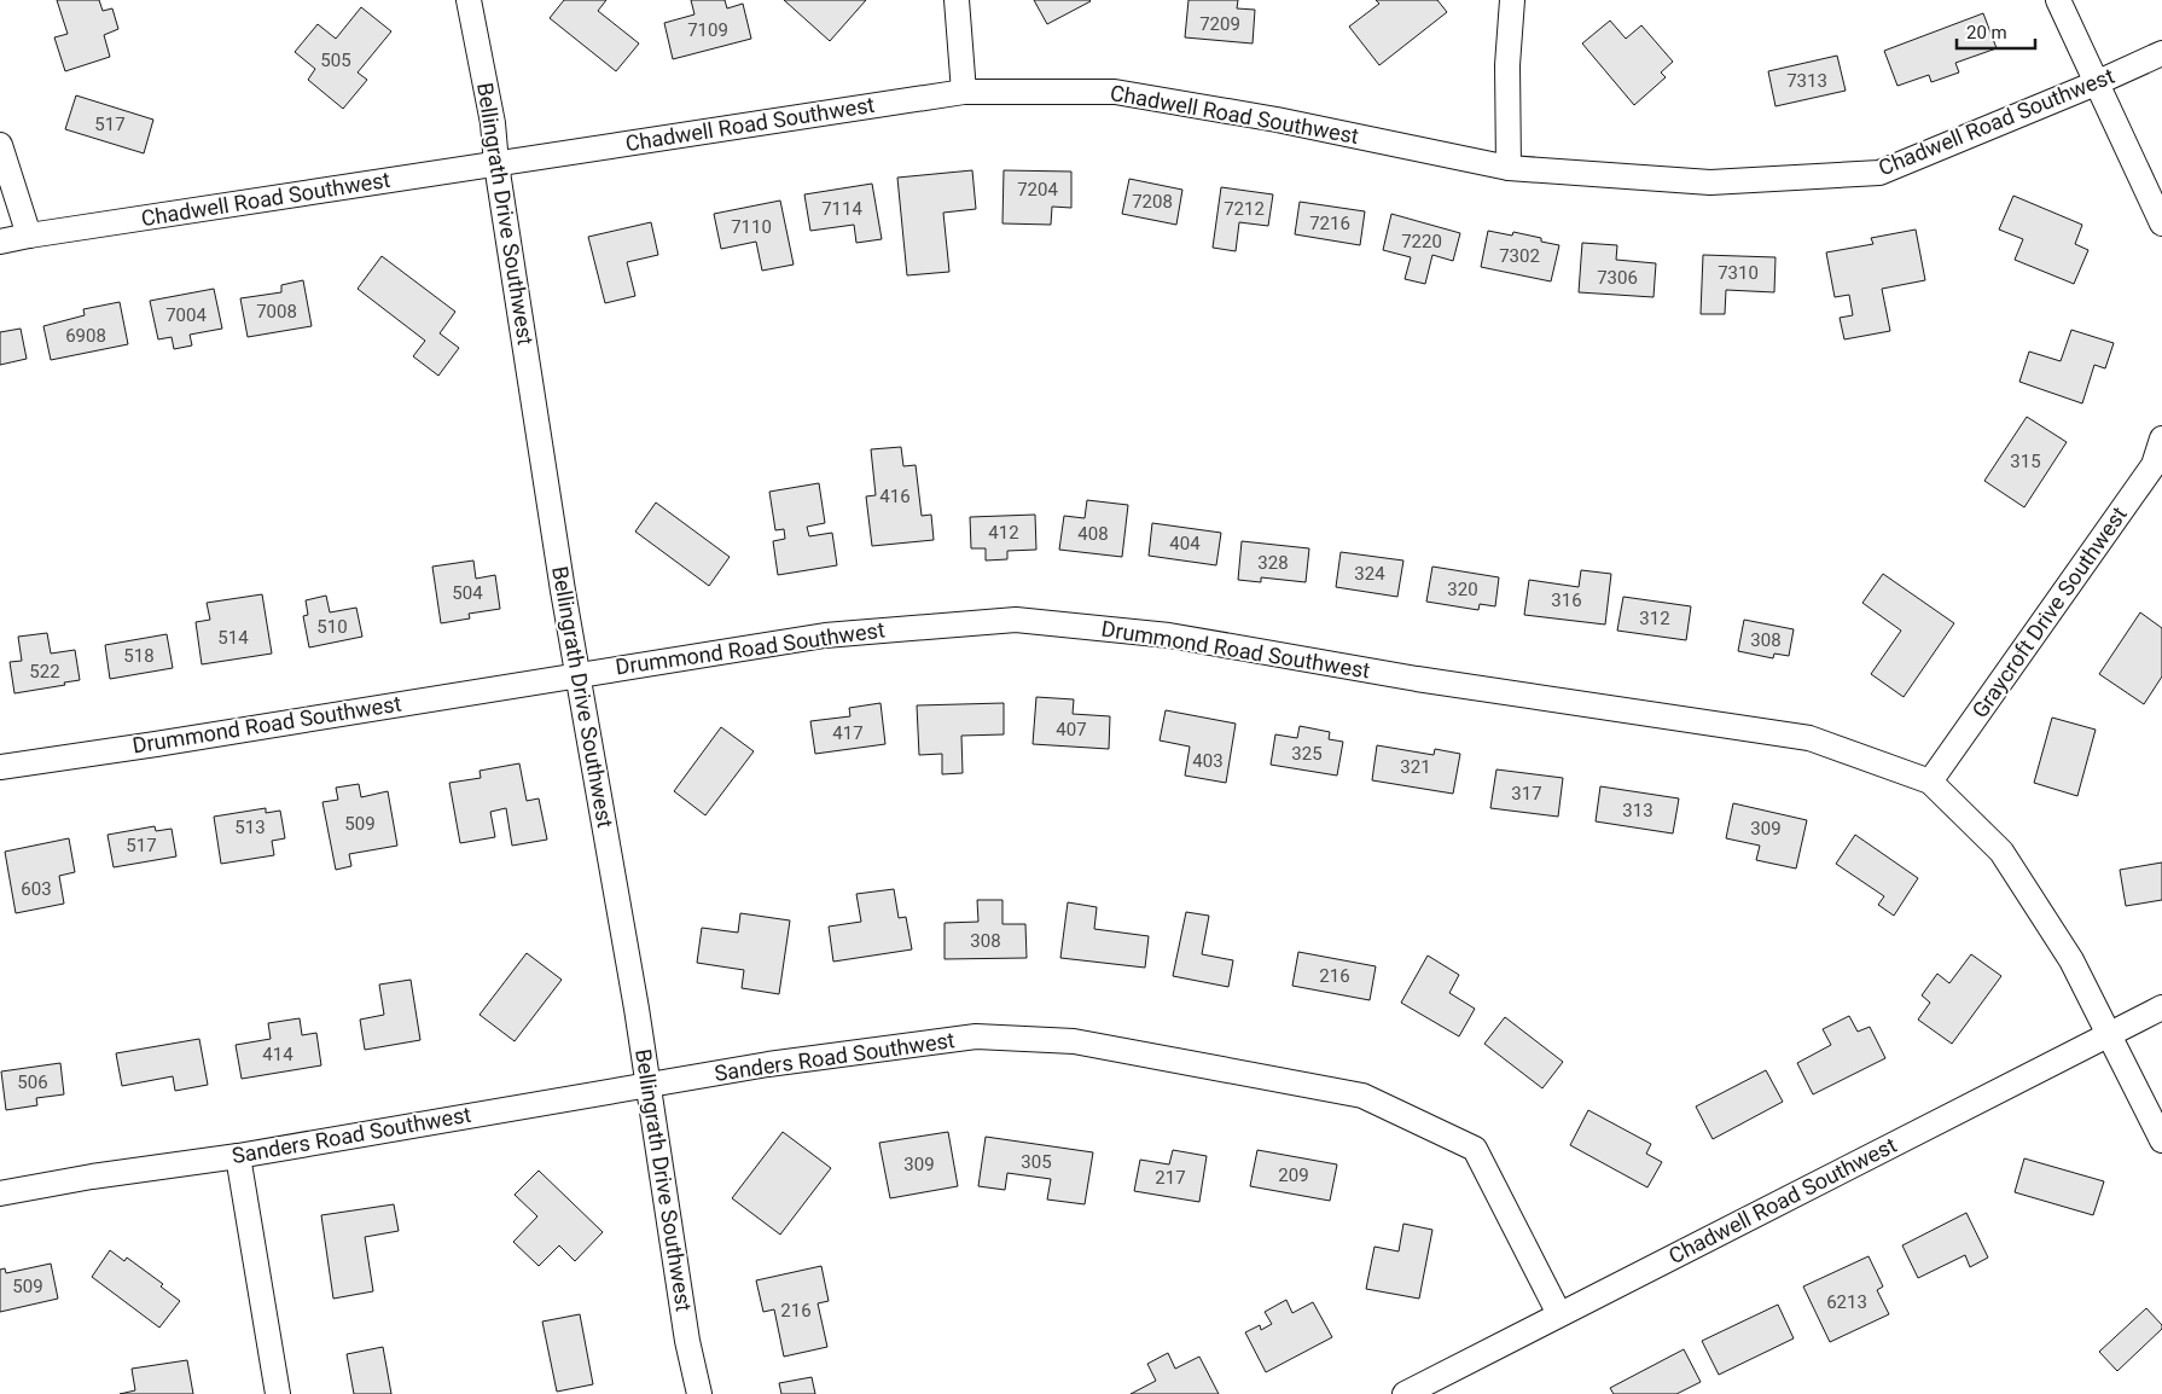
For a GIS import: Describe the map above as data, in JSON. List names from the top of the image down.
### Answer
{
  "streets": {
    "street": [
      "Chadwell Road Southwest",
      "Bellingrath Drive Southwest",
      "Graycroft Drive Southwest",
      "Drummond Road Southwest",
      "Sanders Road Southwest"
    ]
  },
  "crossings": [
    ["Chadwell Road Southwest", "Bellingrath Drive Southwest"],
    ["Chadwell Road Southwest", "Drummond Road Southwest"],
    ["Chadwell Road Southwest", "Sanders Road Southwest"],
    ["Bellingrath Drive Southwest", "Drummond Road Southwest"],
    ["Bellingrath Drive Southwest", "Sanders Road Southwest"],
    ["Graycroft Drive Southwest", "Drummond Road Southwest"]
  ],
  "house_numbers": [
    "7209",
    "7109",
    "505",
    "7313",
    "517",
    "7204",
    "7208",
    "7114",
    "7212",
    "7216",
    "7110",
    "7220",
    "7302",
    "7310",
    "7306",
    "7008",
    "7004",
    "6908",
    "315",
    "416",
    "412",
    "408",
    "404",
    "328",
    "324",
    "320",
    "504",
    "316",
    "312",
    "510",
    "514",
    "308",
    "518",
    "522",
    "407",
    "417",
    "325",
    "403",
    "321",
    "317",
    "313",
    "509",
    "513",
    "309",
    "517",
    "603",
    "308",
    "216",
    "414",
    "506",
    "305",
    "309",
    "209",
    "217",
    "509",
    "6213",
    "216"
  ],
  "scale_bar": "20 m"
}
